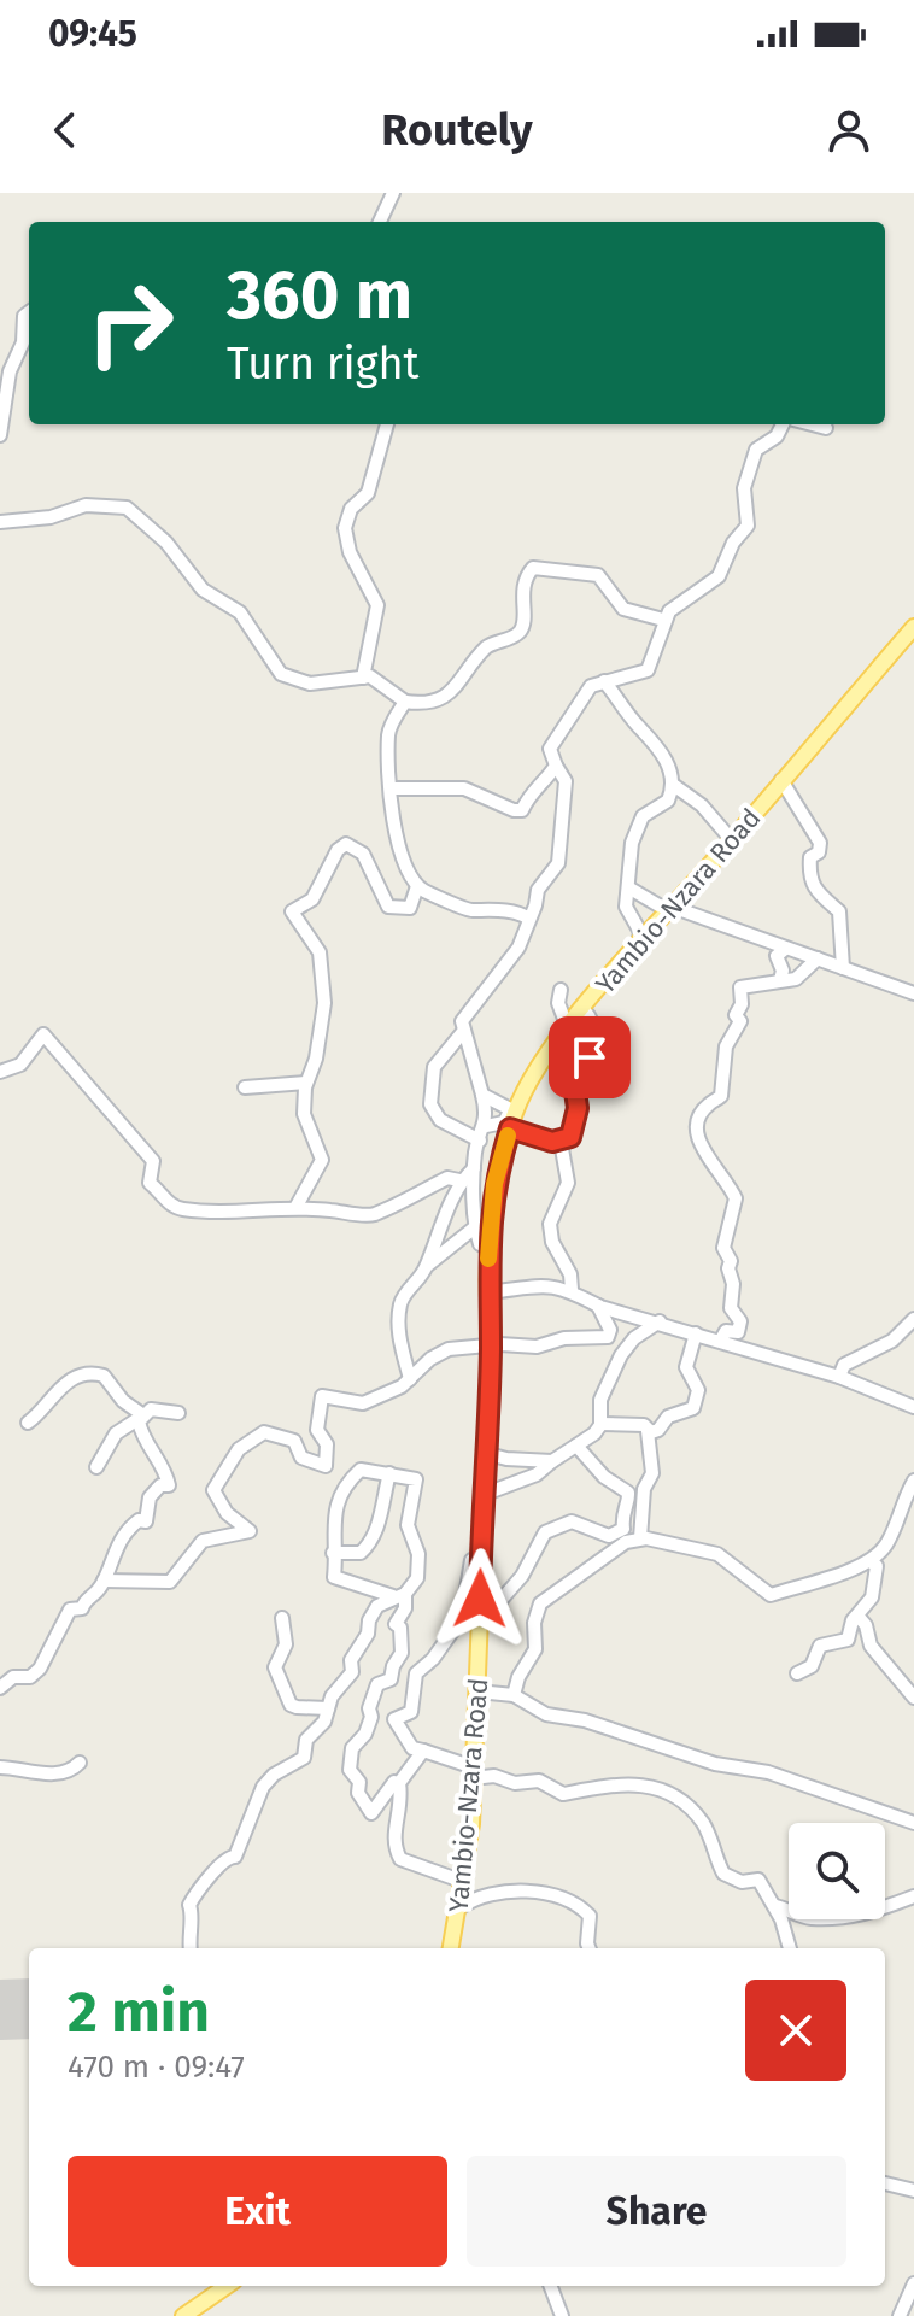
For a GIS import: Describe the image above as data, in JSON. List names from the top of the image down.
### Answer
{
  "streets": {
    "main road": ["Yambio-Nzara Road"]
  },
  "page": {
    "status": "09:45",
    "header": "Routely",
    "turn": ["360 m", "Turn right"],
    "heading": ["2 min", "470 m · 09:47"],
    "buttons": ["Exit", "Share"]
  }
}
